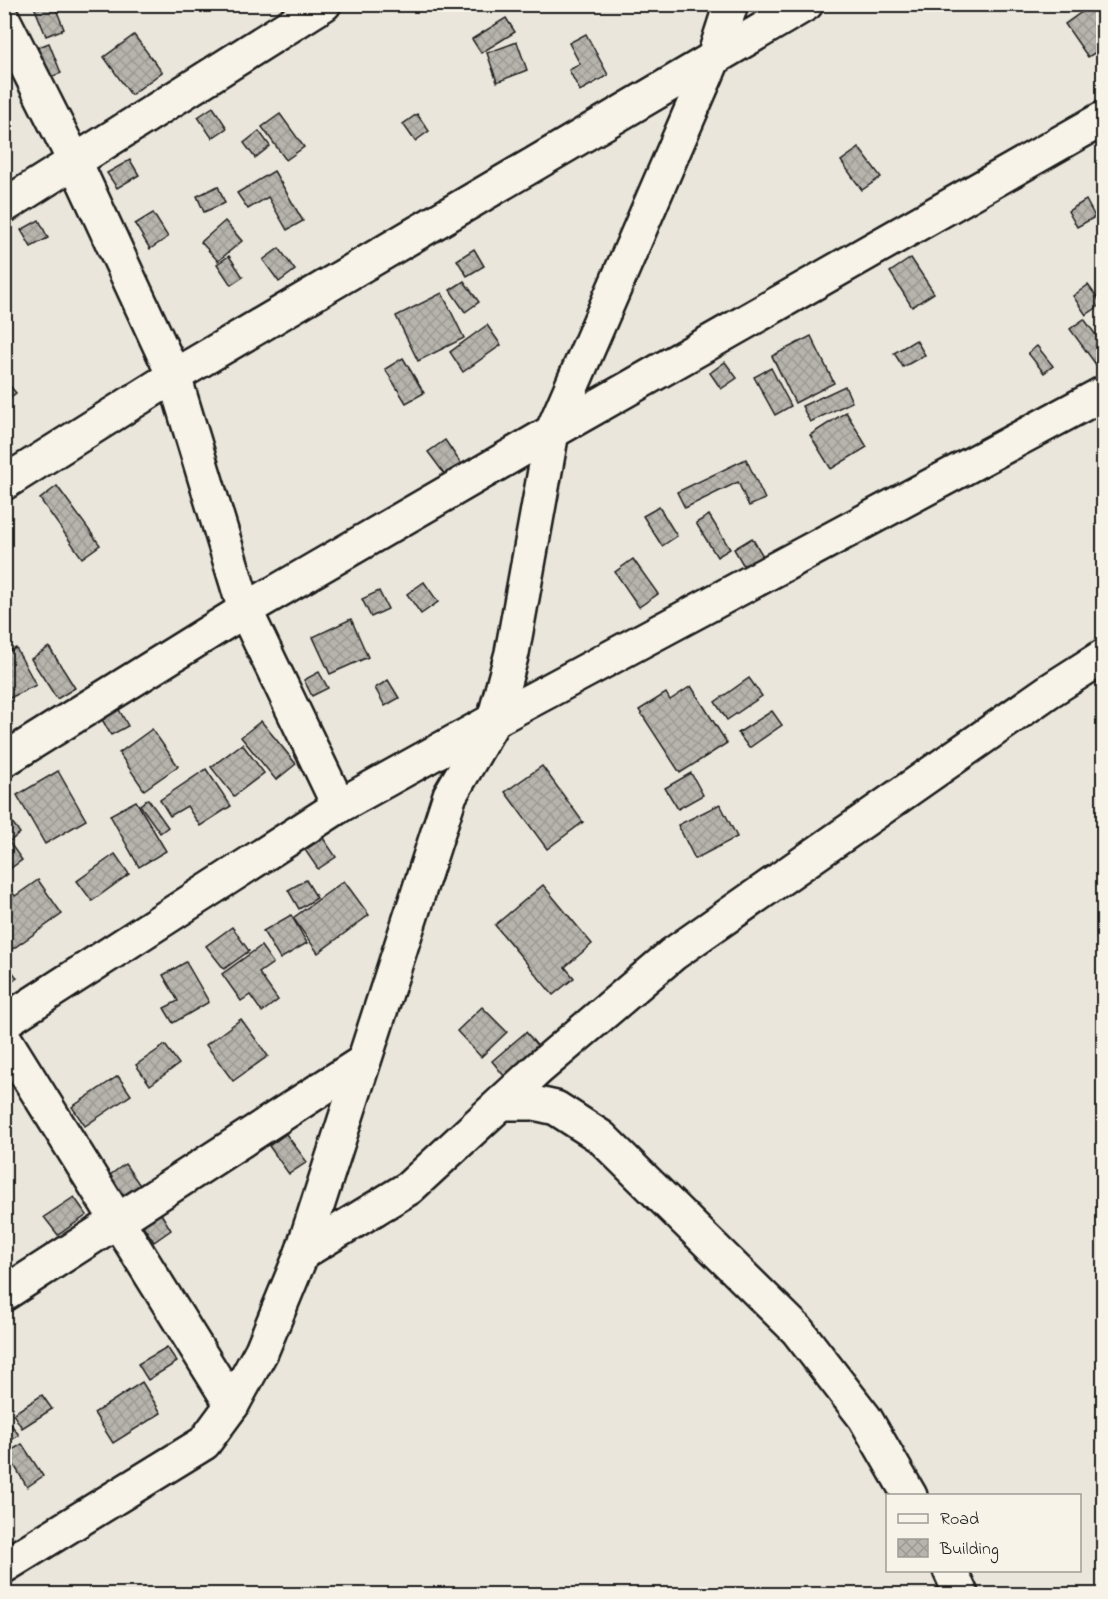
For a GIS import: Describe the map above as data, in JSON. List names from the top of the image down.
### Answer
{
  "legend": ["Road", "Building"]
}
